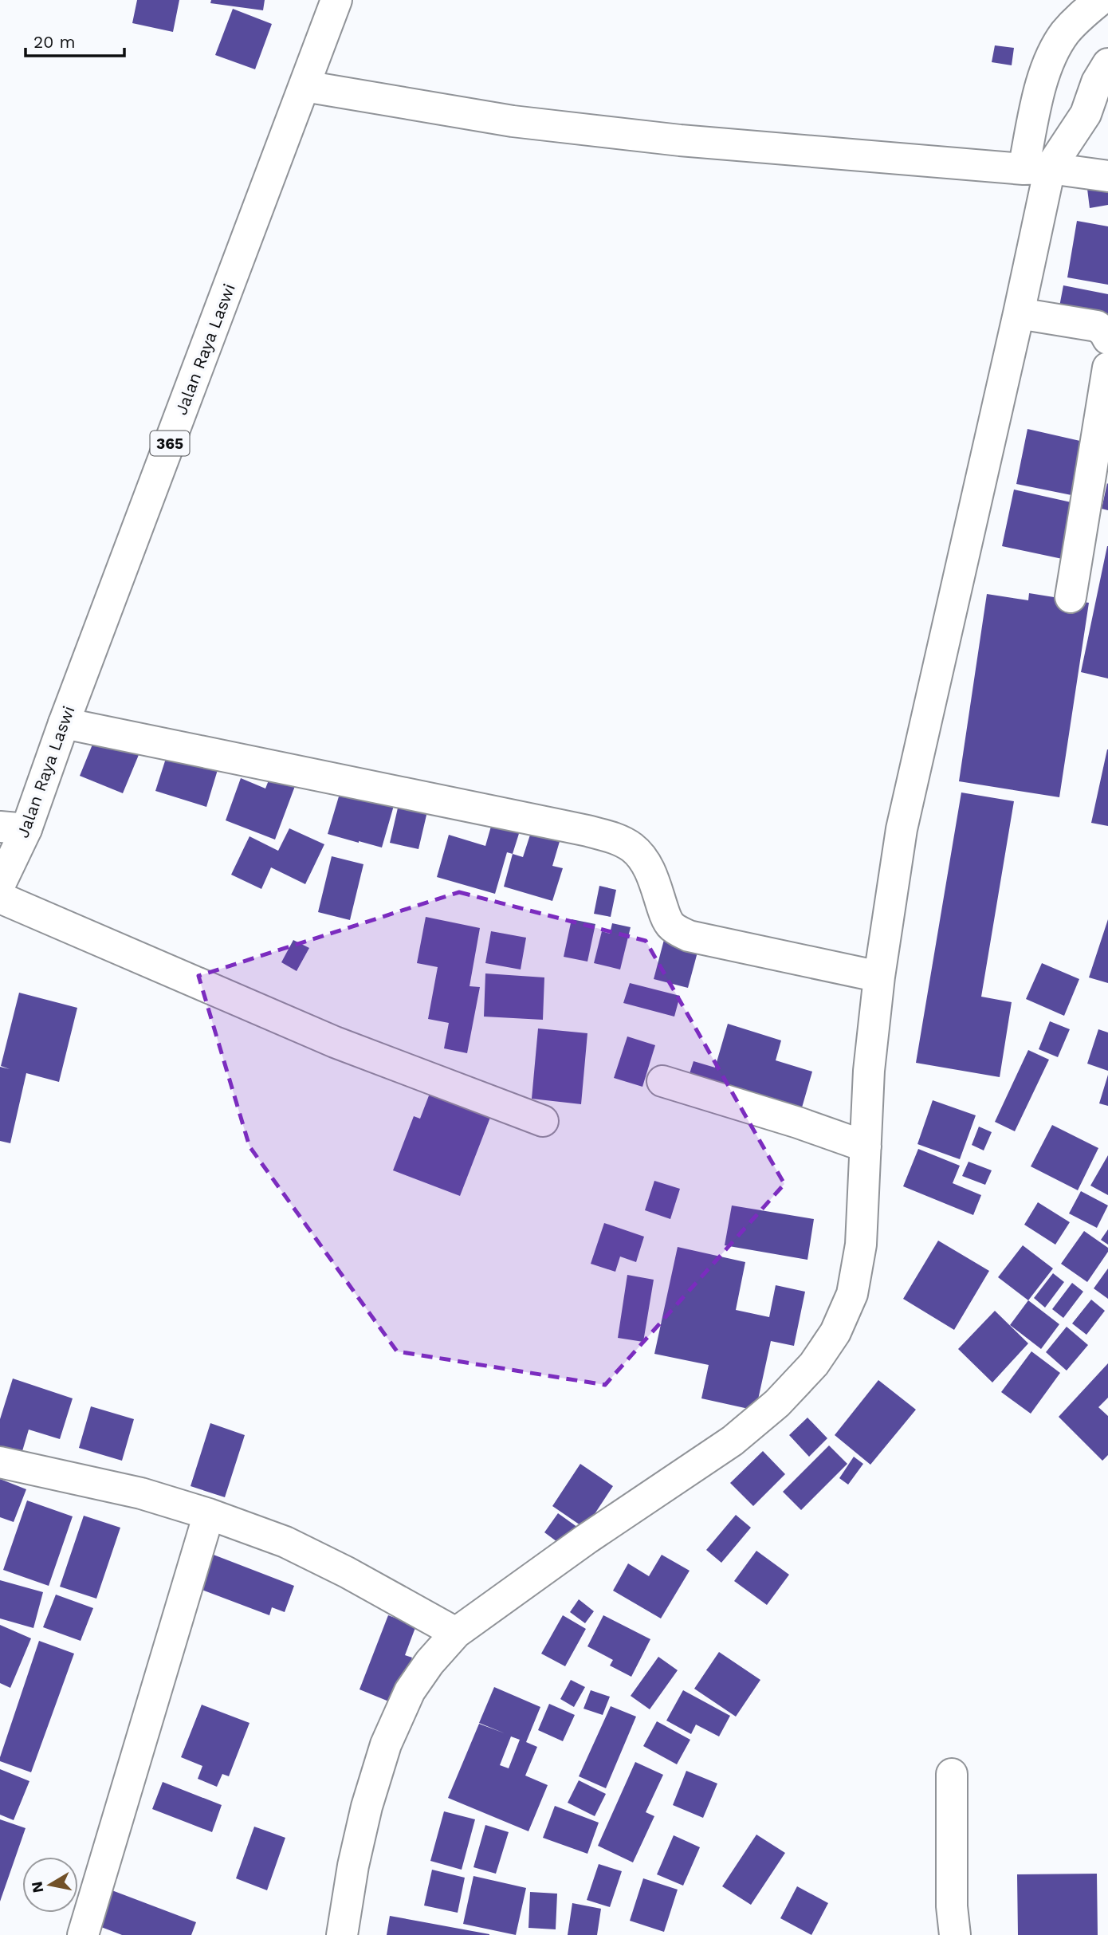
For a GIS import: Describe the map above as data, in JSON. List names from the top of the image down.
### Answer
{
  "streets": {
    "street": ["Jalan Raya Laswi", "365"]
  },
  "scale_bar": "20 m",
  "north": "left"
}
